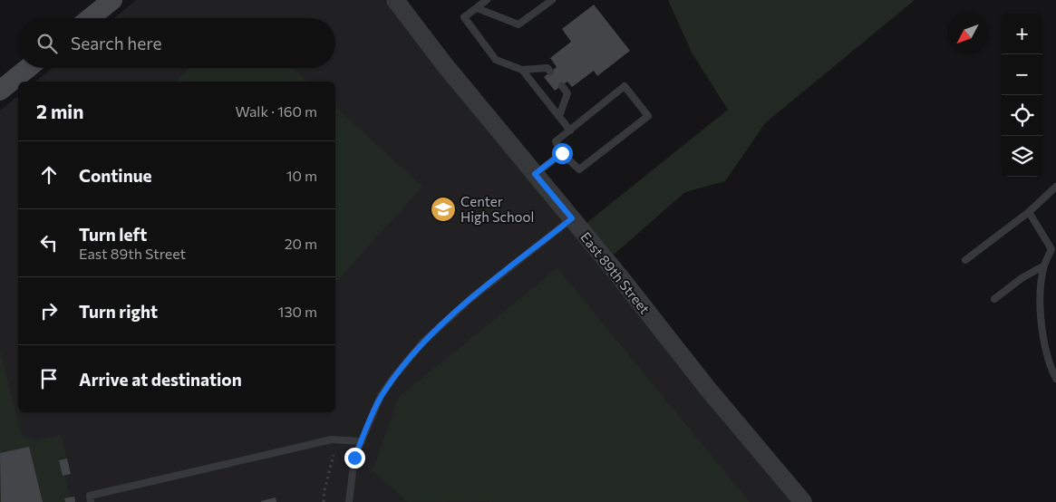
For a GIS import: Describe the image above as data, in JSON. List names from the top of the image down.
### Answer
{
  "streets": {
    "street": ["East 89th Street"]
  },
  "places": {
    "school or university": ["Center High School"]
  },
  "north": "bottom left",
  "page": {
    "map_buttons": ["+", "−"],
    "search": "Search here",
    "heading": ["2 min", "Walk · 160 m"],
    "list": [
      ["Continue", "10 m"],
      ["Turn left", "East 89th Street", "20 m"],
      ["Turn right", "130 m"],
      "Arrive at destination"
    ]
  }
}
